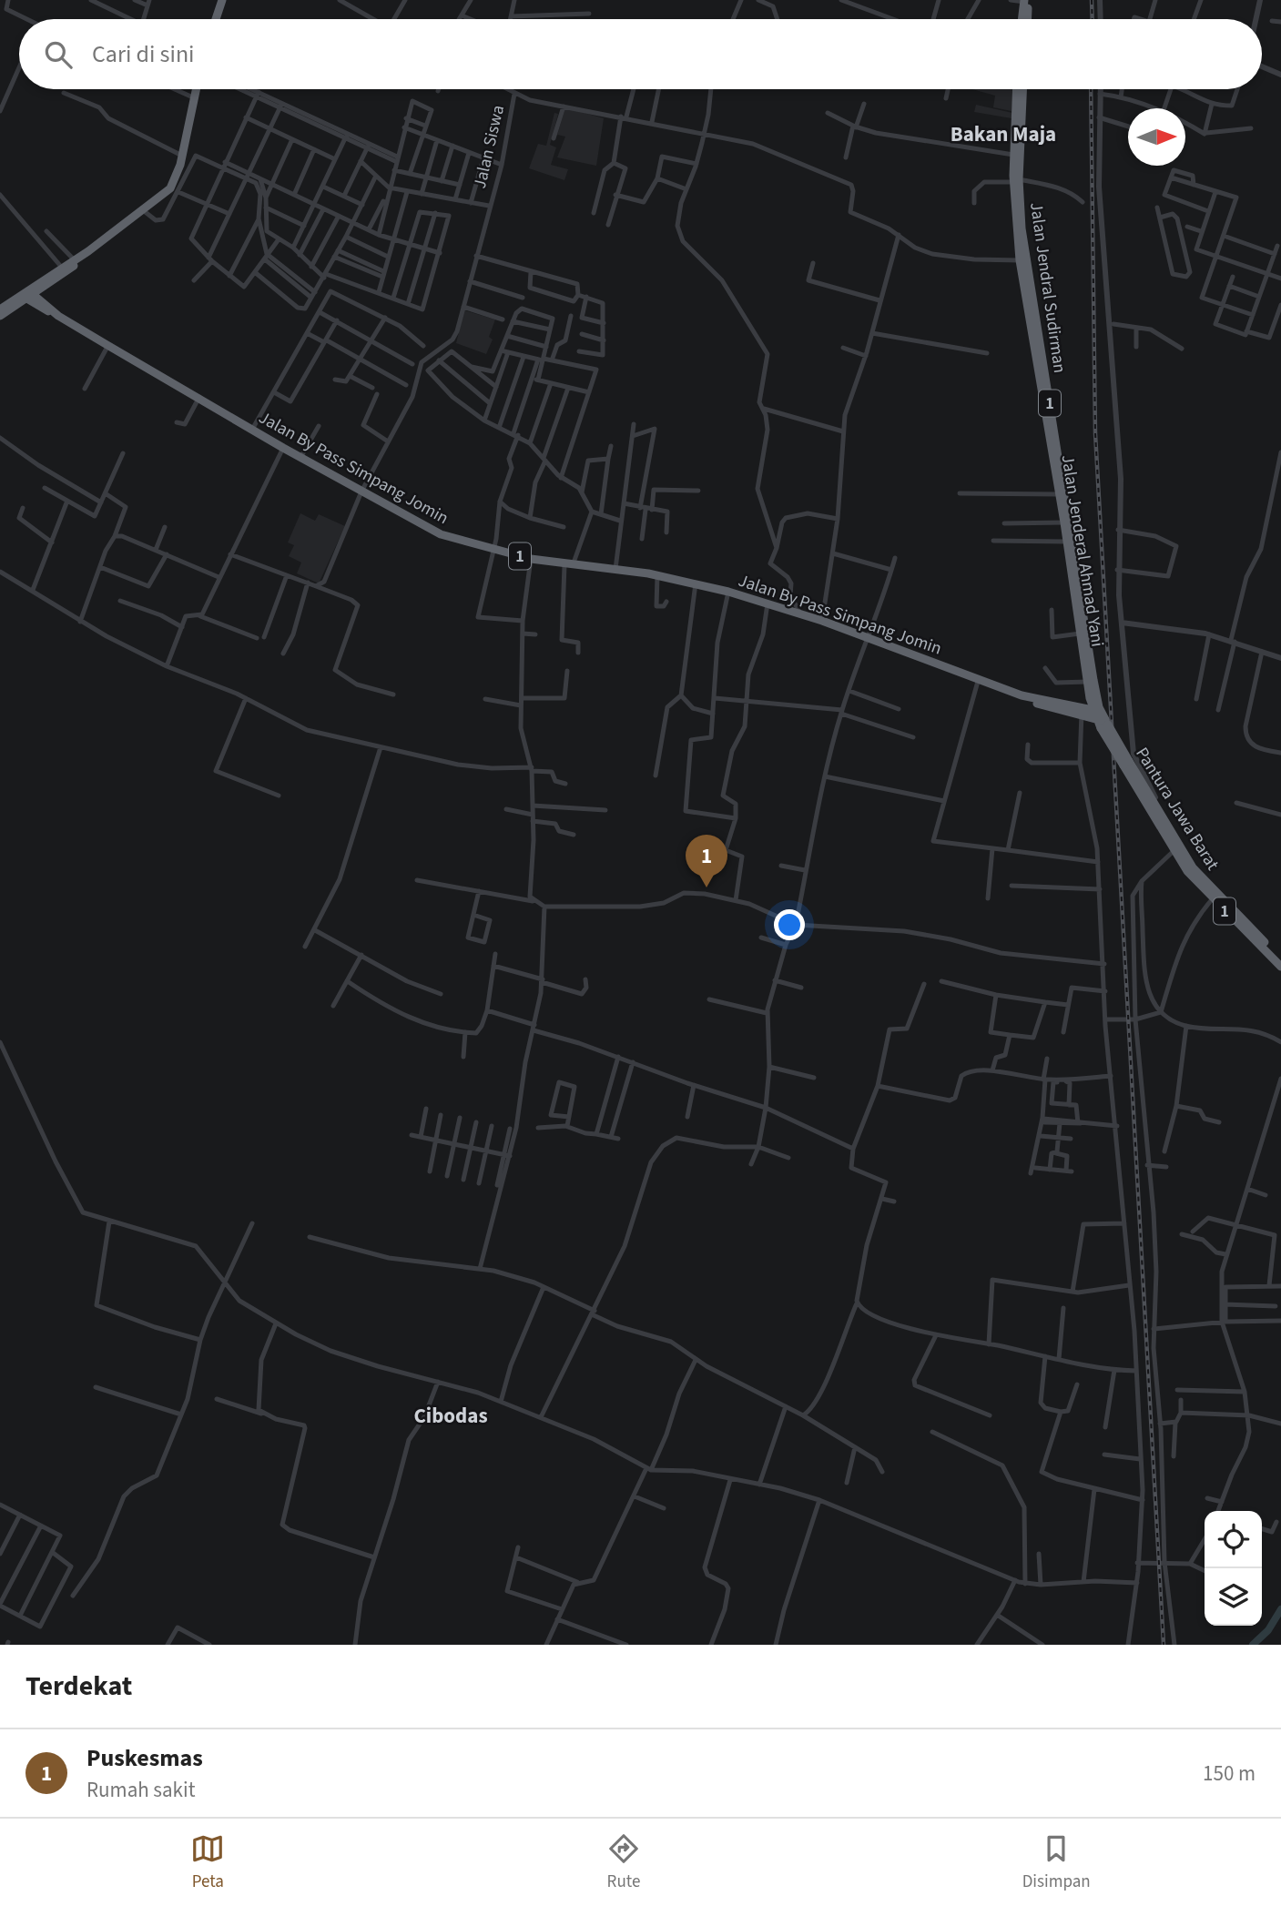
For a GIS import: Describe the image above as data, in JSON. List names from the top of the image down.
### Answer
{
  "streets": {
    "highway": [
      "Jalan Jendral Sudirman",
      "1",
      "Jalan By Pass Simpang Jomin",
      "Jalan Jenderal Ahmad Yani",
      "Pantura Jawa Barat"
    ],
    "street": ["Jalan Siswa"]
  },
  "crossings": [
    ["Jalan Siswa", "Jalan By Pass Simpang Jomin"],
    ["Jalan Jendral Sudirman", "Jalan Jenderal Ahmad Yani"],
    ["1", "Pantura Jawa Barat"],
    ["Jalan By Pass Simpang Jomin", "Jalan Jenderal Ahmad Yani"],
    ["Jalan Jenderal Ahmad Yani", "Pantura Jawa Barat"]
  ],
  "districts": ["Bakan Maja", "Cibodas"],
  "north": "right",
  "page": {
    "search": "Cari di sini",
    "pins": "1",
    "heading": "Terdekat",
    "list": [
      {
        "mark": "1",
        "name": "Puskesmas",
        "note": "Rumah sakit",
        "value": "150 m"
      }
    ],
    "nav": ["Peta", "Rute", "Disimpan"]
  }
}
